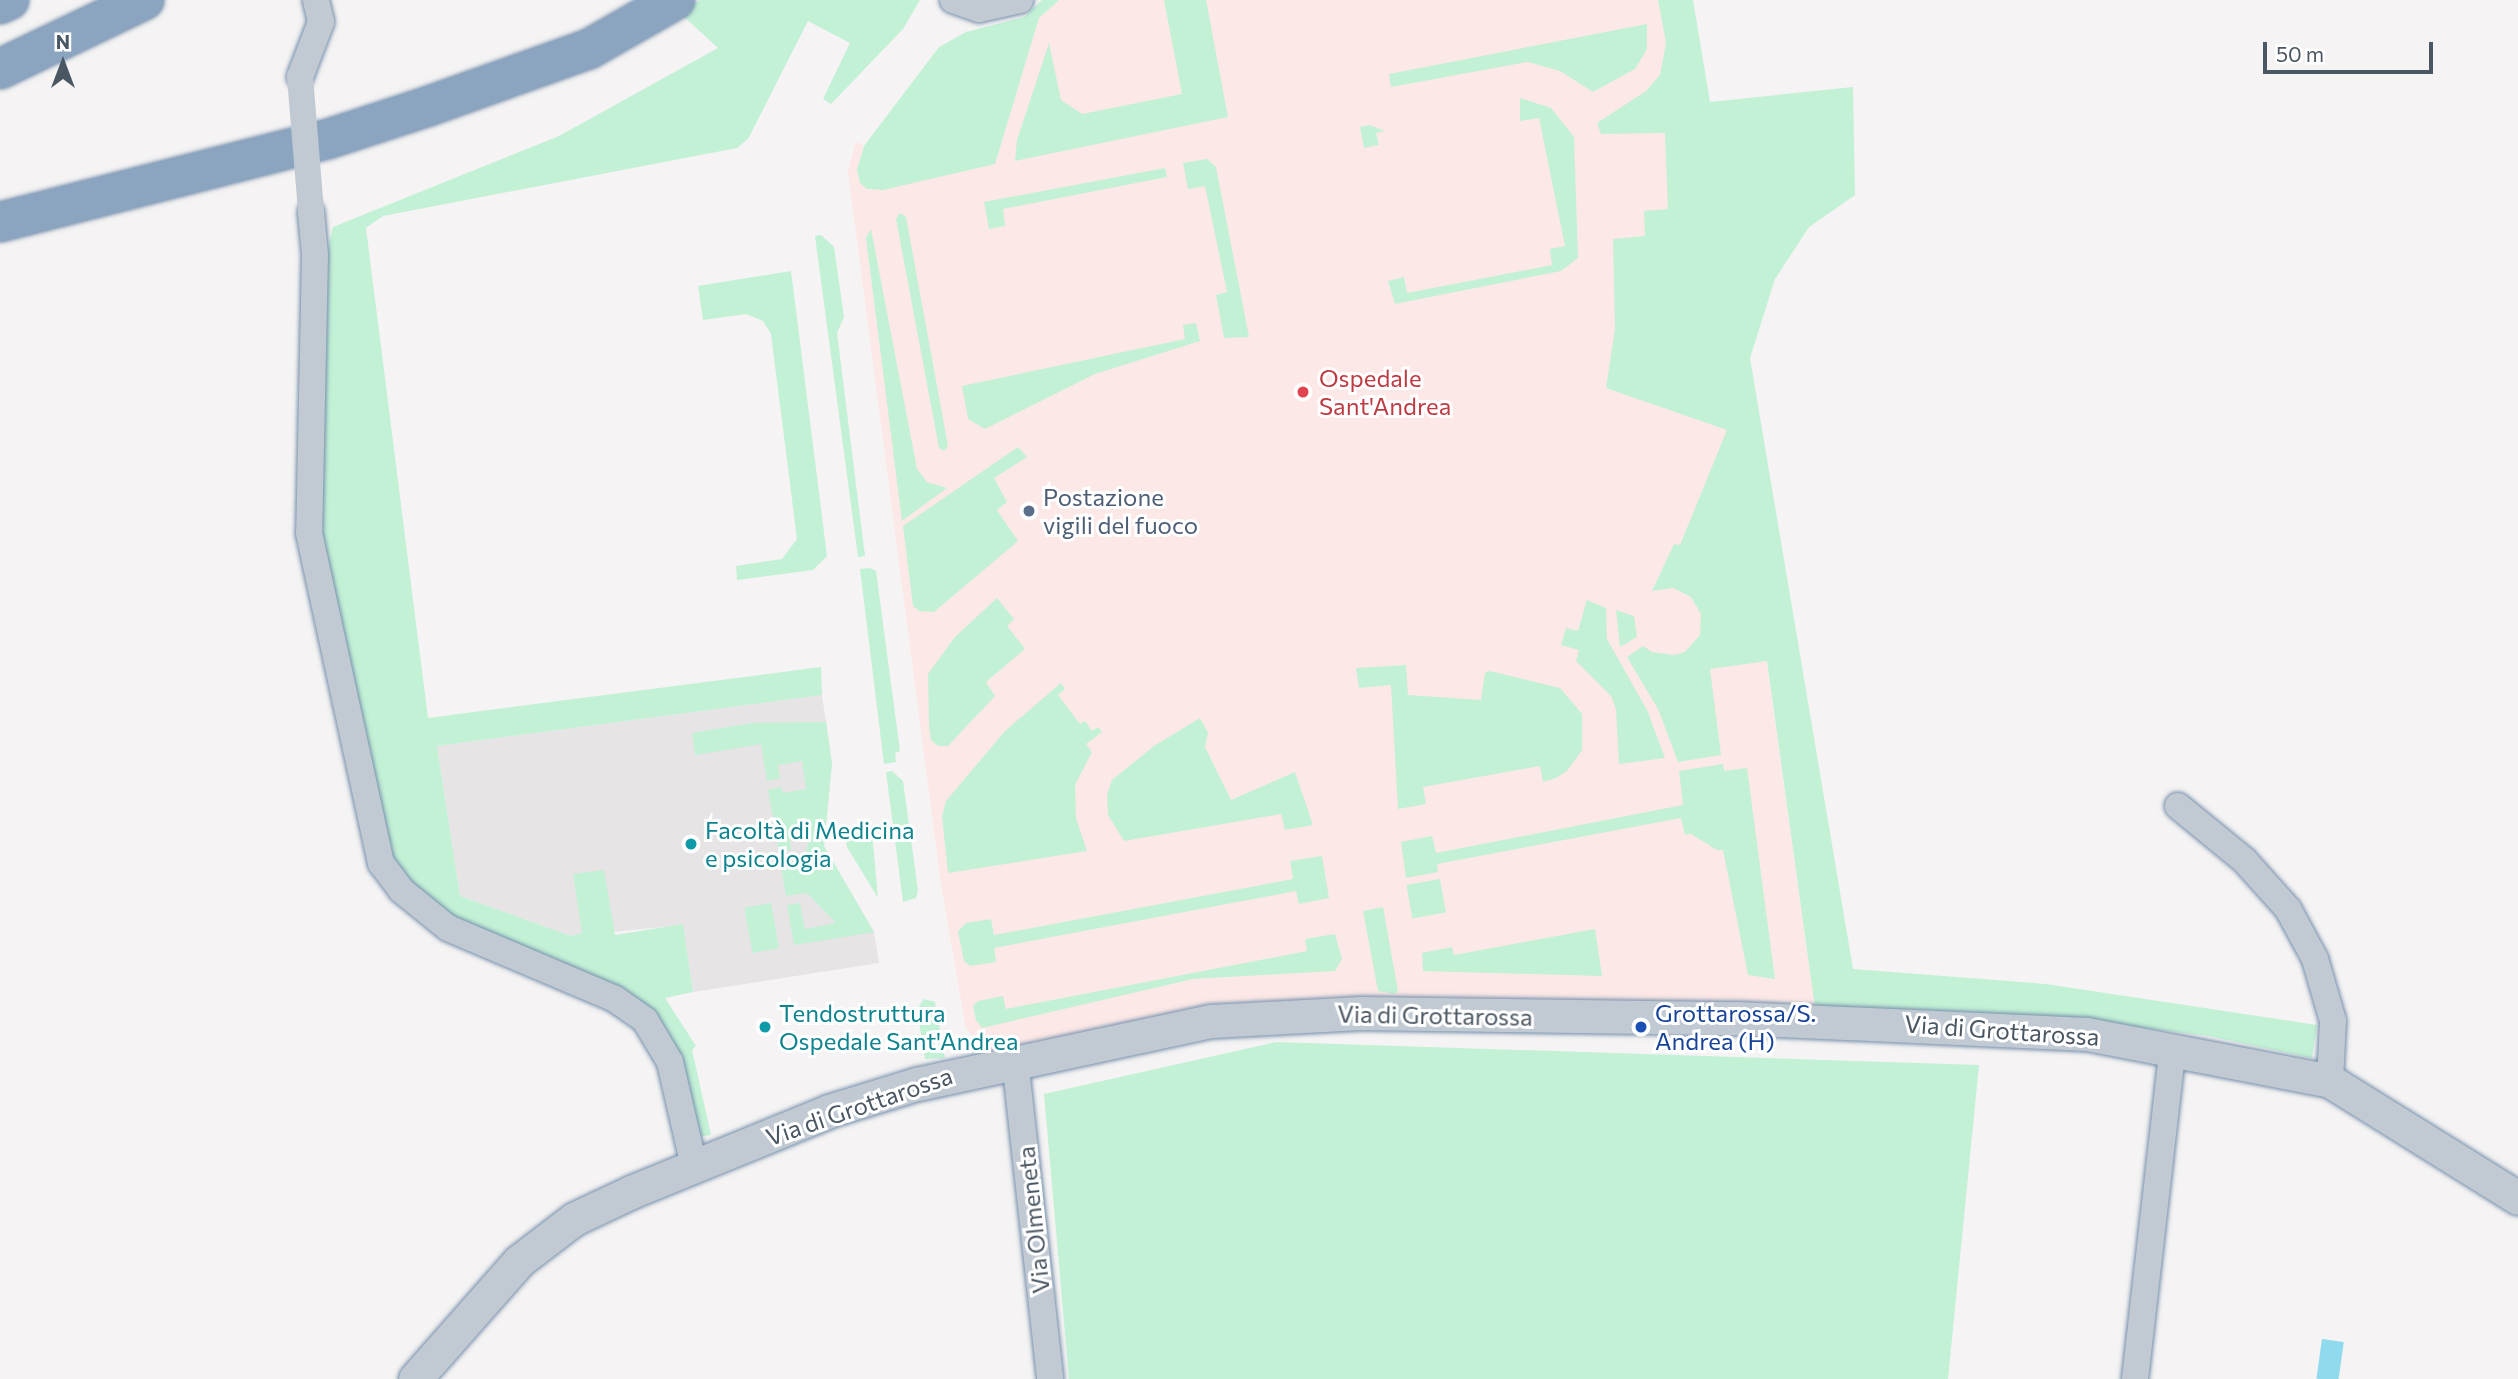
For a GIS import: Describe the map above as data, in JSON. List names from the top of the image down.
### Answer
{
  "streets": {
    "street": ["Via di Grottarossa", "Via Olmeneta"]
  },
  "crossings": [
    ["Via di Grottarossa", "Via Olmeneta"]
  ],
  "places": [
    "Ospedale Sant'Andrea",
    "Postazione vigili del fuoco",
    "Facoltà di Medicina e psicologia",
    "Tendostruttura Ospedale Sant'Andrea",
    "Grottarossa/S. Andrea (H)"
  ],
  "scale_bar": "50 m",
  "north": "top"
}
